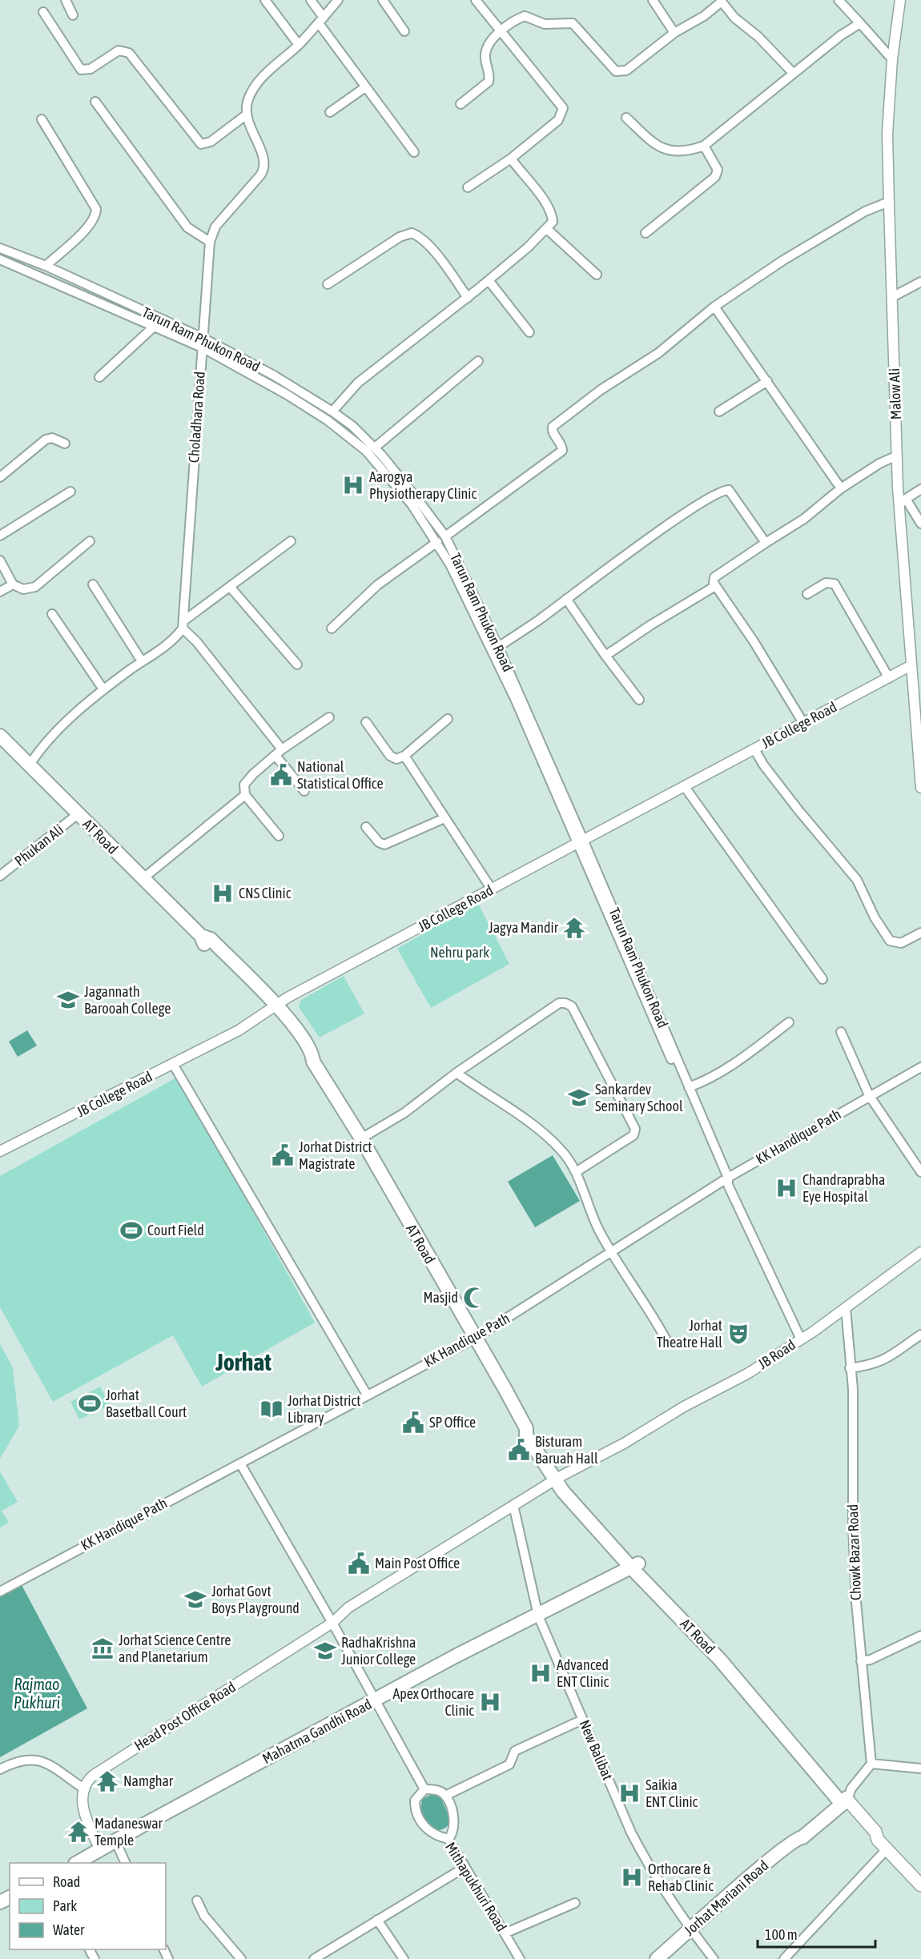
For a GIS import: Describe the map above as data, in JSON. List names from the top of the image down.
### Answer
{
  "streets": {
    "main road": ["AT Road", "Mahatma Gandhi Road", "Jorhat Mariani Road"],
    "street": [
      "Tarun Ram Phukon Road",
      "Malow Ali",
      "Choladhara Road",
      "JB College Road",
      "Phukan Ali",
      "KK Handique Path",
      "JB Road",
      "Chowk Bazar Road",
      "Head Post Office Road",
      "New Balibat",
      "Mithapukhuri Road"
    ]
  },
  "crossings": [
    ["Tarun Ram Phukon Road", "Choladhara Road"],
    ["Tarun Ram Phukon Road", "JB College Road"],
    ["Tarun Ram Phukon Road", "KK Handique Path"],
    ["Tarun Ram Phukon Road", "JB Road"],
    ["Malow Ali", "JB College Road"],
    ["JB College Road", "AT Road"],
    ["AT Road", "Phukan Ali"],
    ["AT Road", "KK Handique Path"],
    ["AT Road", "JB Road"],
    ["AT Road", "Head Post Office Road"],
    ["AT Road", "Mahatma Gandhi Road"],
    ["AT Road", "Jorhat Mariani Road"],
    ["JB Road", "Chowk Bazar Road"],
    ["JB Road", "Head Post Office Road"],
    ["Head Post Office Road", "New Balibat"],
    ["Mahatma Gandhi Road", "New Balibat"],
    ["New Balibat", "Jorhat Mariani Road"]
  ],
  "districts": ["Jorhat"],
  "water": ["Rajmao Pukhuri"],
  "parks": ["Nehru park"],
  "places": {
    "hospital": [
      "Aarogya Physiotherapy Clinic",
      "CNS Clinic",
      "Chandraprabha Eye Hospital",
      "Advanced ENT Clinic",
      "Apex Orthocare Clinic",
      "Saikia ENT Clinic",
      "Orthocare & Rehab Clinic"
    ],
    "public building": [
      "National Statistical Office",
      "Jorhat District Magistrate",
      "SP Office",
      "Bisturam Baruah Hall",
      "Main Post Office"
    ],
    "temple": ["Jagya Mandir", "Namghar", "Madaneswar Temple"],
    "school or university": [
      "Jagannath Barooah College",
      "Sankardev Seminary School",
      "Jorhat Govt Boys Playground",
      "RadhaKrishna Junior College"
    ],
    "sports": ["Court Field", "Jorhat Basetball Court"],
    "mosque": ["Masjid"],
    "theatre": ["Jorhat Theatre Hall"],
    "library": ["Jorhat District Library"],
    "museum": ["Jorhat Science Centre and Planetarium"]
  },
  "legend": ["Road", "Park", "Water"],
  "scale_bar": "100 m"
}
